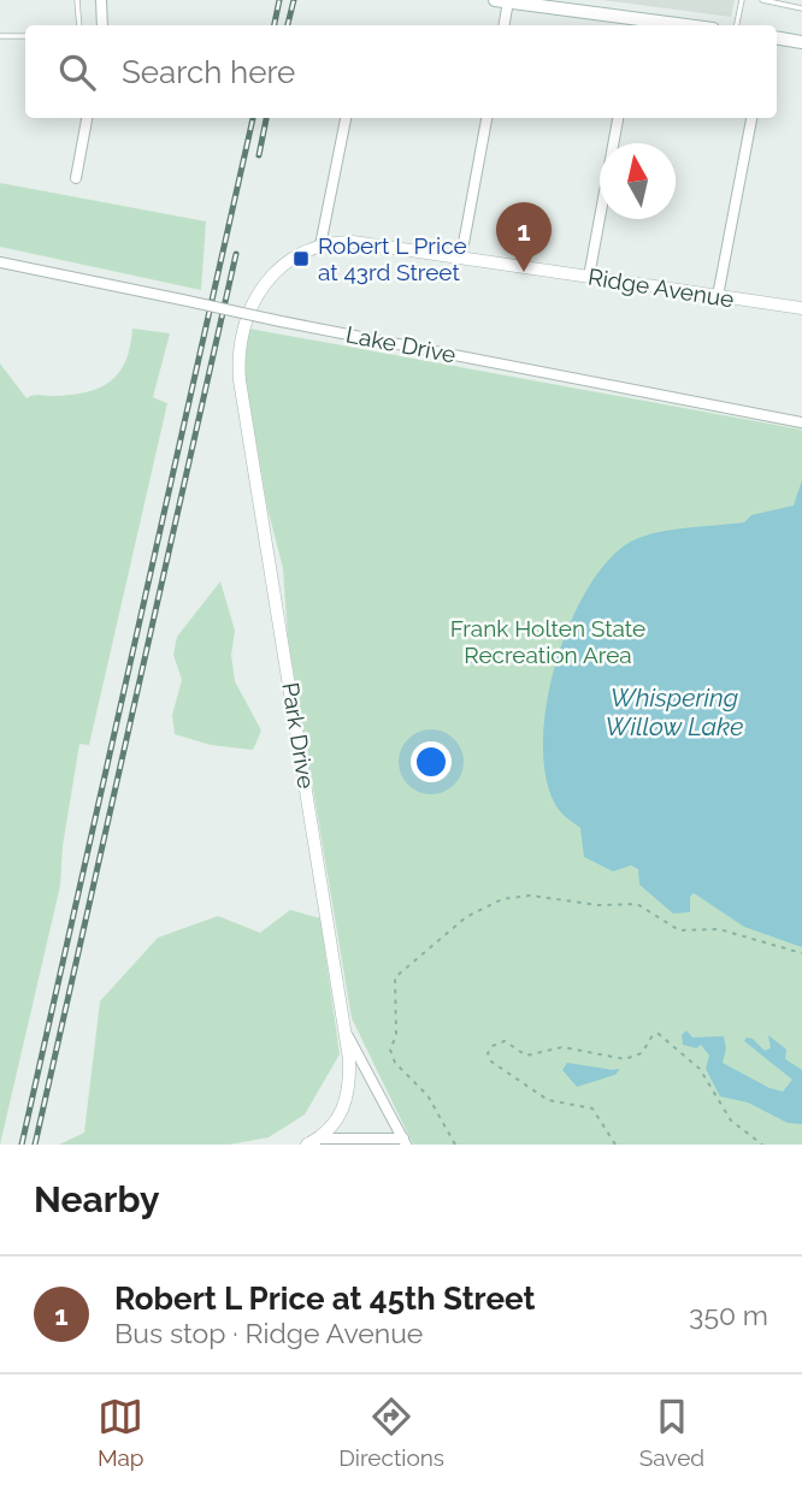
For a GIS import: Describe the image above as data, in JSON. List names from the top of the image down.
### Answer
{
  "streets": {
    "street": ["Ridge Avenue", "Lake Drive", "Park Drive"]
  },
  "crossings": [
    ["Ridge Avenue", "Park Drive"]
  ],
  "water": ["Whispering Willow Lake"],
  "parks": ["Frank Holten State Recreation Area"],
  "places": {
    "transit": ["Robert L Price at 43rd Street"]
  },
  "north": "top",
  "page": {
    "search": "Search here",
    "pins": "1",
    "heading": "Nearby",
    "list": [
      {
        "mark": "1",
        "name": "Robert L Price at 45th Street",
        "note": "Bus stop · Ridge Avenue",
        "value": "350 m"
      }
    ],
    "nav": ["Map", "Directions", "Saved"]
  }
}
